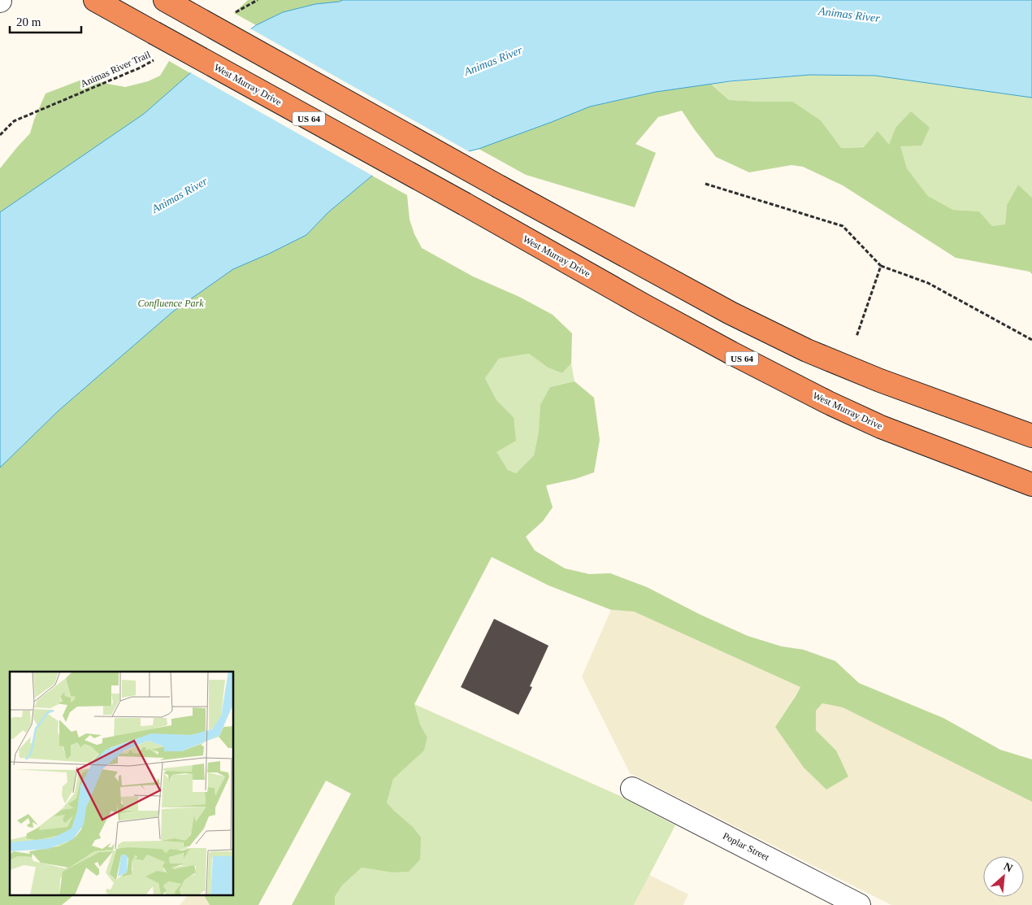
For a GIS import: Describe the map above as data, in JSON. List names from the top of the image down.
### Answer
{
  "streets": {
    "highway": ["West Murray Drive", "US 64"],
    "street": ["Poplar Street"],
    "path": ["Animas River Trail"]
  },
  "water": ["Animas River"],
  "parks": ["Confluence Park"],
  "scale_bar": "20 m",
  "north": "top right"
}
